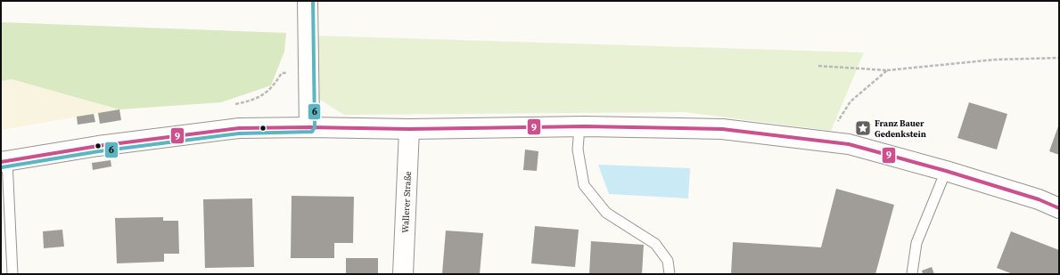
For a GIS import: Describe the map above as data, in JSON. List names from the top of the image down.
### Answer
{
  "streets": {
    "street": ["Wallerer Straße"]
  },
  "places": {
    "place": ["Franz Bauer Gedenkstein"]
  },
  "lines": ["transit line 6", "transit line 9"]
}
